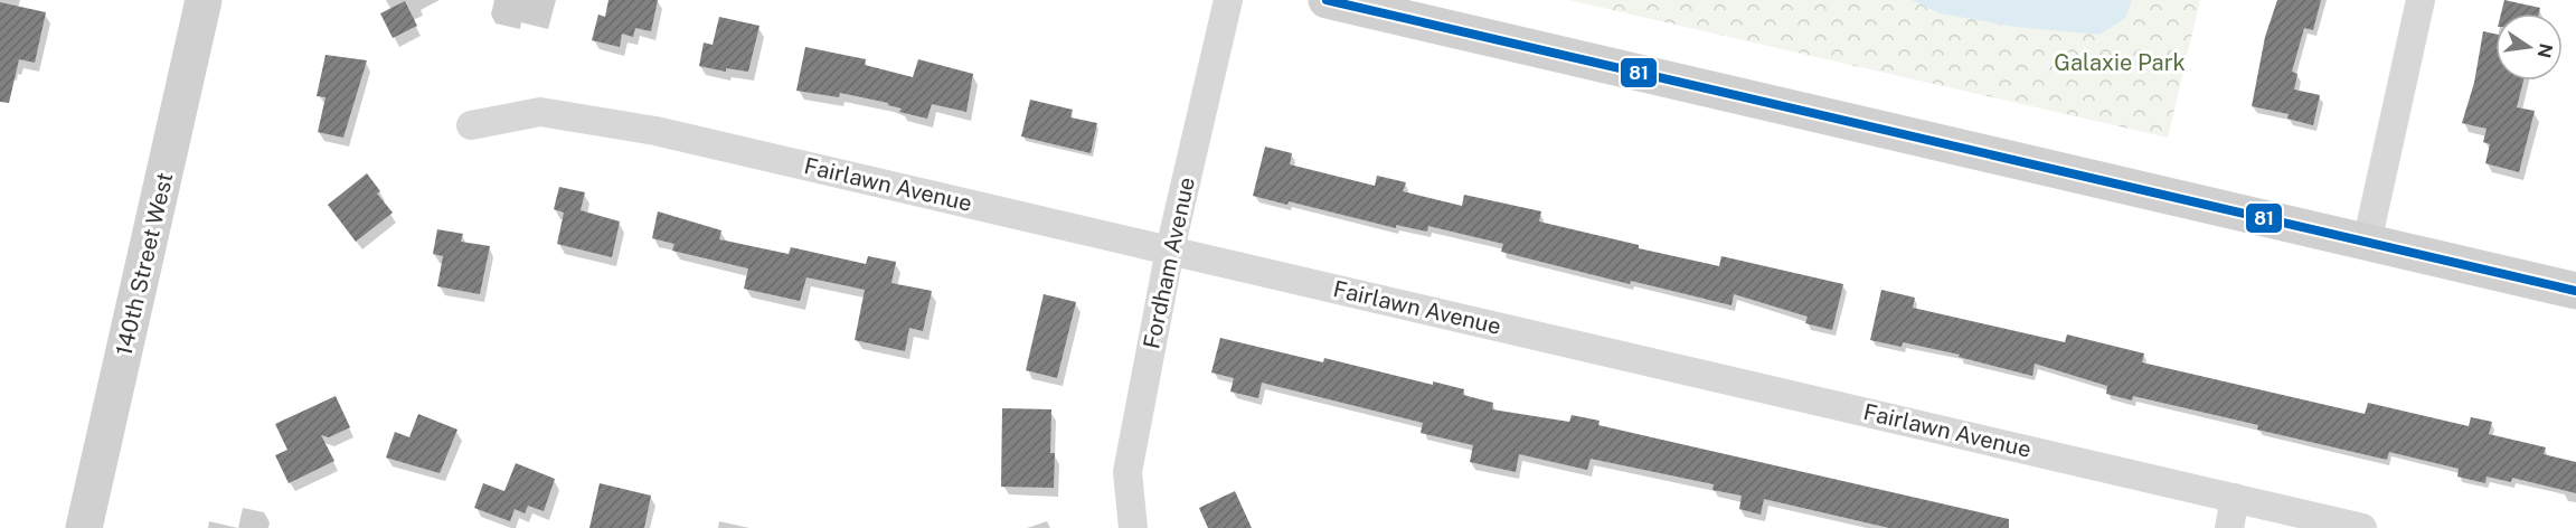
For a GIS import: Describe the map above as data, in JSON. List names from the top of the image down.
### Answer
{
  "streets": {
    "street": ["Fairlawn Avenue", "Fordham Avenue", "140th Street West"]
  },
  "crossings": [
    ["Fairlawn Avenue", "Fordham Avenue"]
  ],
  "parks": ["Galaxie Park"],
  "lines": ["transit line 81"],
  "north": "right"
}
